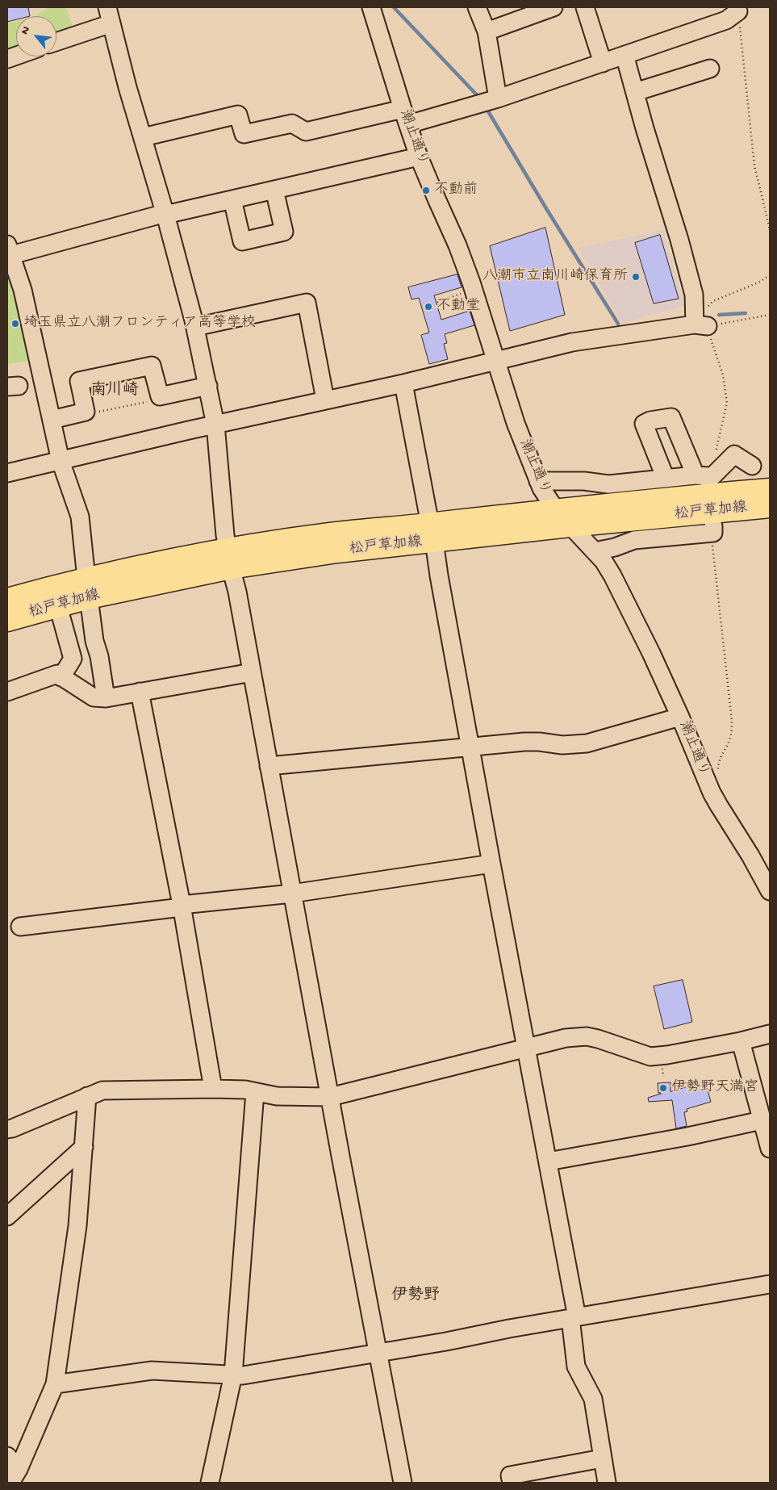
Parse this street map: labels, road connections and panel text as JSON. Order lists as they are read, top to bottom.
{
  "streets": {
    "main road": ["松戸草加線"],
    "street": ["潮止通り"]
  },
  "crossings": [
    ["潮止通り", "松戸草加線"]
  ],
  "districts": ["南川崎", "伊勢野"],
  "places": [
    "不動前",
    "八潮市立南川崎保育所",
    "不動堂",
    "埼玉県立八潮フロンティア高等学校",
    "伊勢野天満宮"
  ],
  "north": "top left"
}
